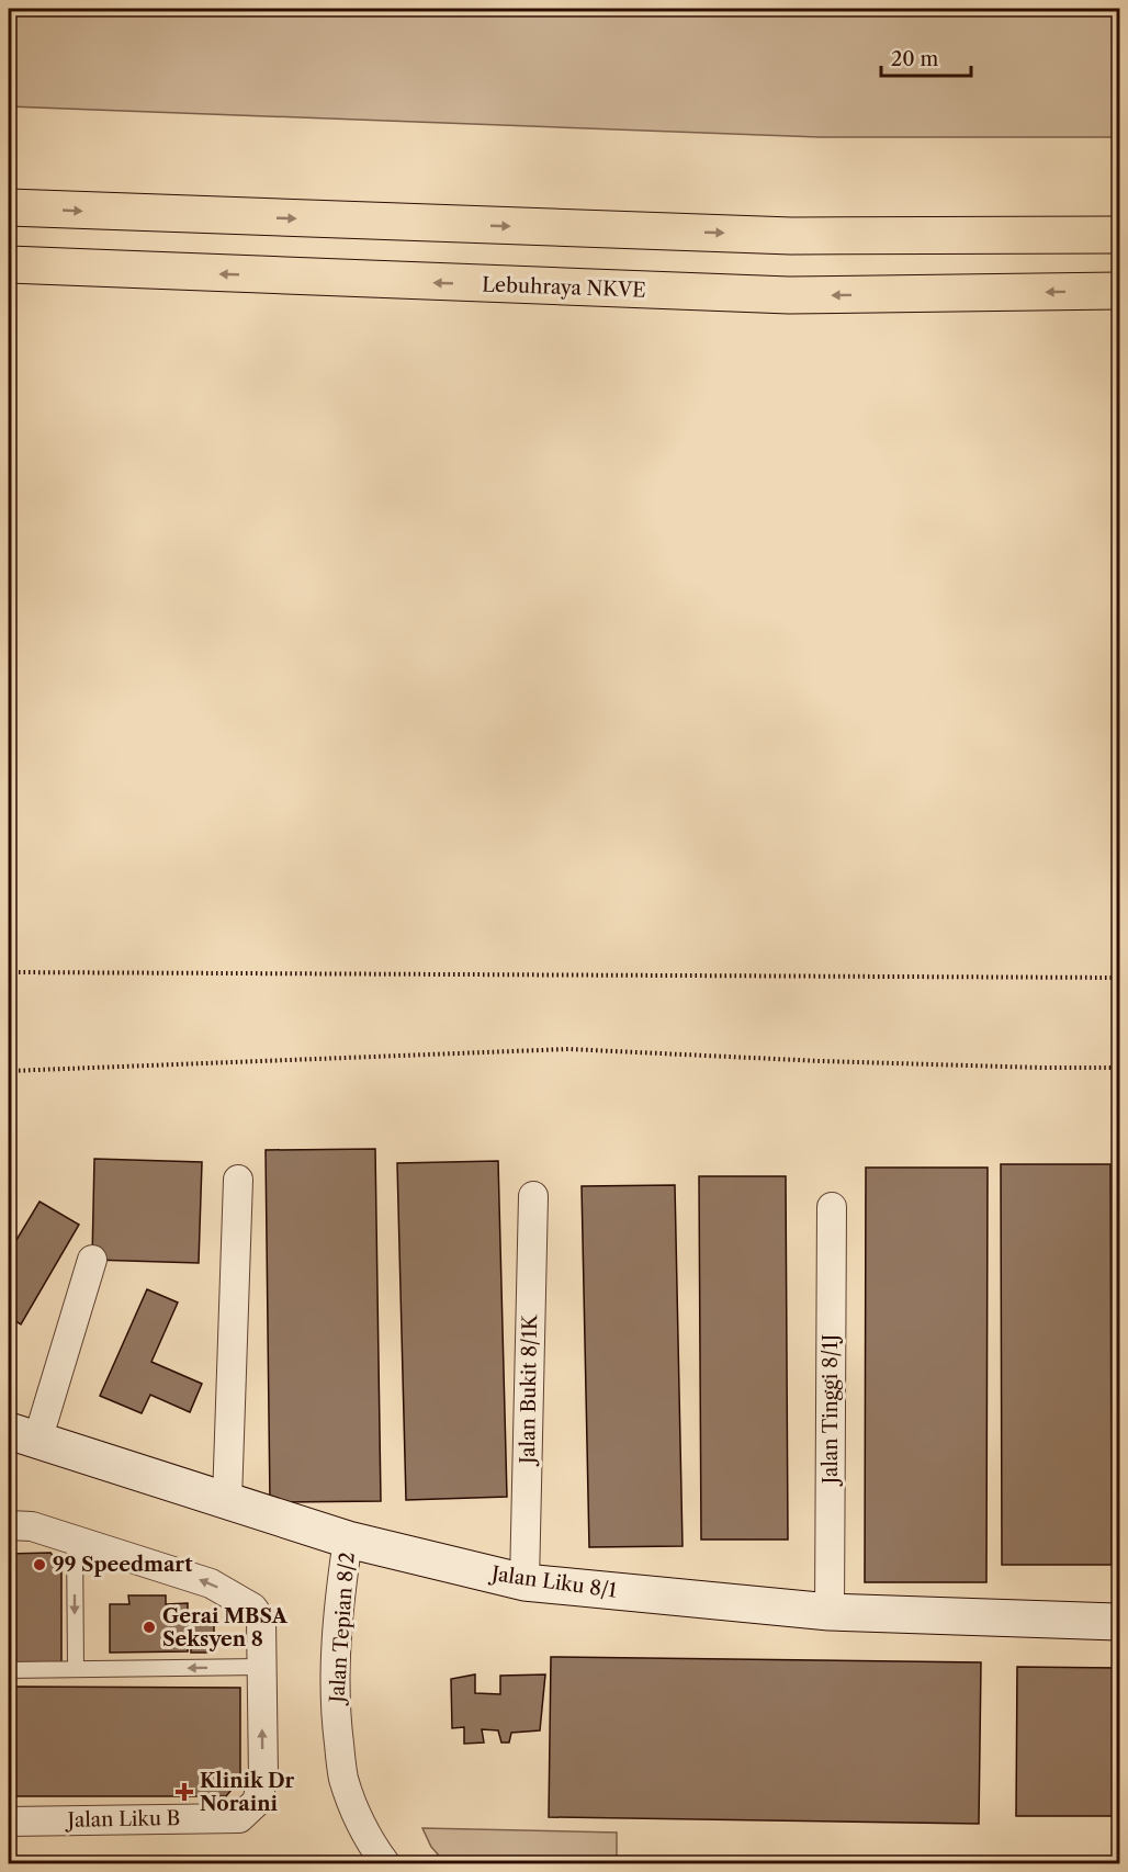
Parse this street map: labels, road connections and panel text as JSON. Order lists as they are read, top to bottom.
{
  "streets": {
    "highway": ["Lebuhraya NKVE"],
    "street": [
      "Jalan Bukit 8/1K",
      "Jalan Tinggi 8/1J",
      "Jalan Liku 8/1",
      "Jalan Tepian 8/2",
      "Jalan Liku B"
    ]
  },
  "crossings": [
    ["Jalan Bukit 8/1K", "Jalan Liku 8/1"],
    ["Jalan Tinggi 8/1J", "Jalan Liku 8/1"],
    ["Jalan Liku 8/1", "Jalan Tepian 8/2"]
  ],
  "places": {
    "other": ["99 Speedmart", "Gerai MBSA Seksyen 8"],
    "health": ["Klinik Dr Noraini"]
  },
  "scale_bar": "20 m"
}
